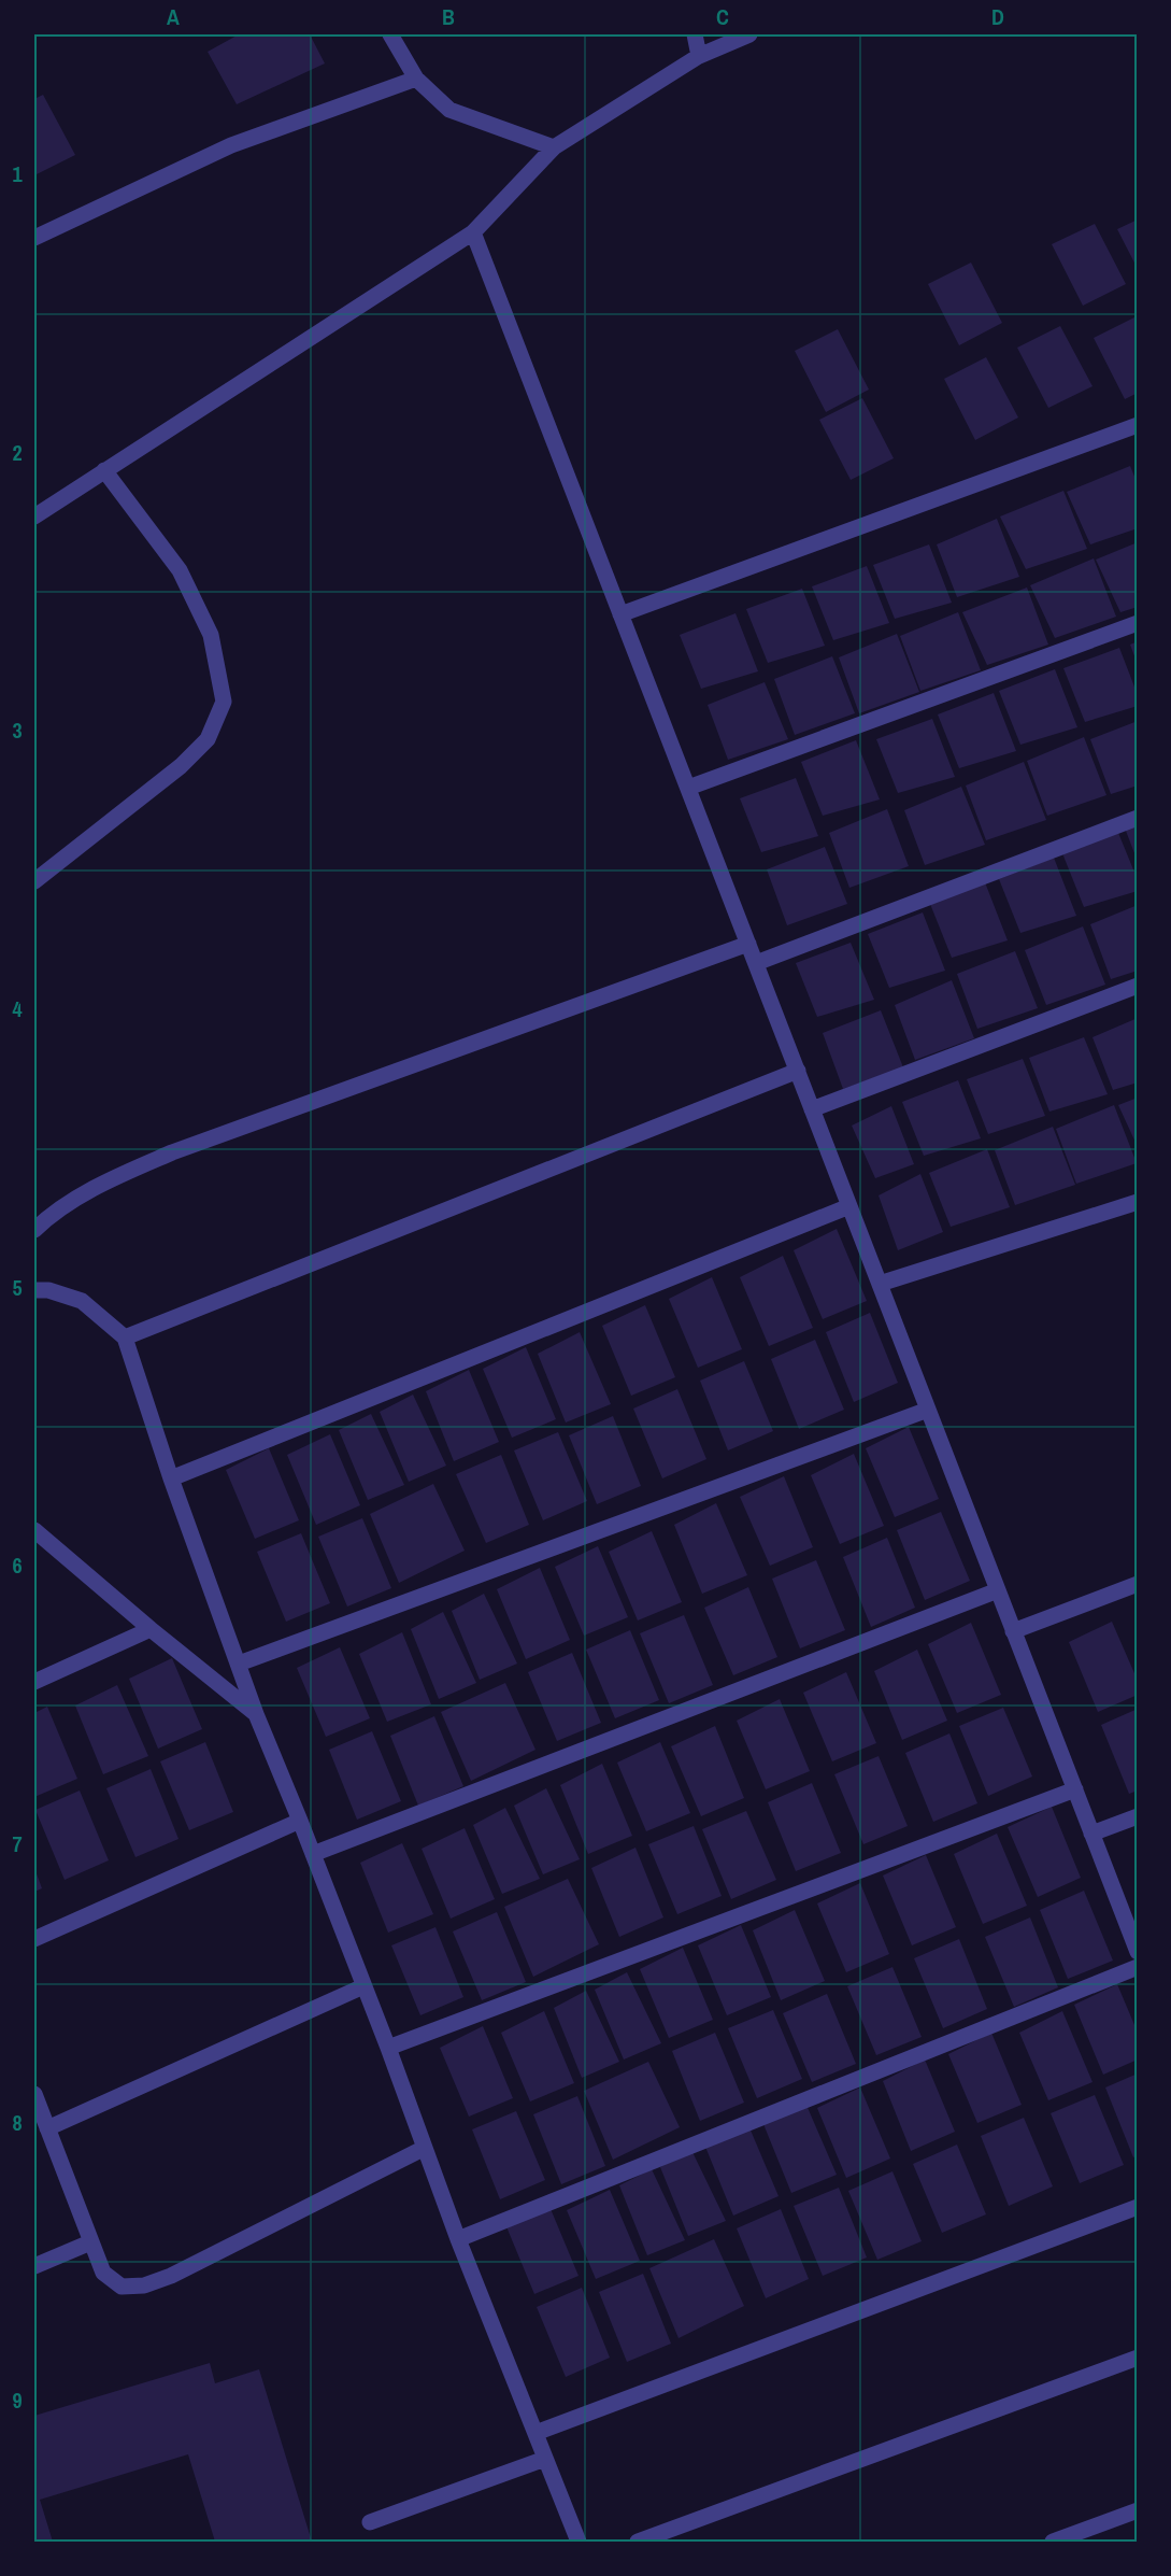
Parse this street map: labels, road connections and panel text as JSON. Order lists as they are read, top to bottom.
{
  "grid": {
    "columns": [
      "A",
      "B",
      "C",
      "D"
    ],
    "rows": [
      "1",
      "2",
      "3",
      "4",
      "5",
      "6",
      "7",
      "8",
      "9"
    ]
  }
}
